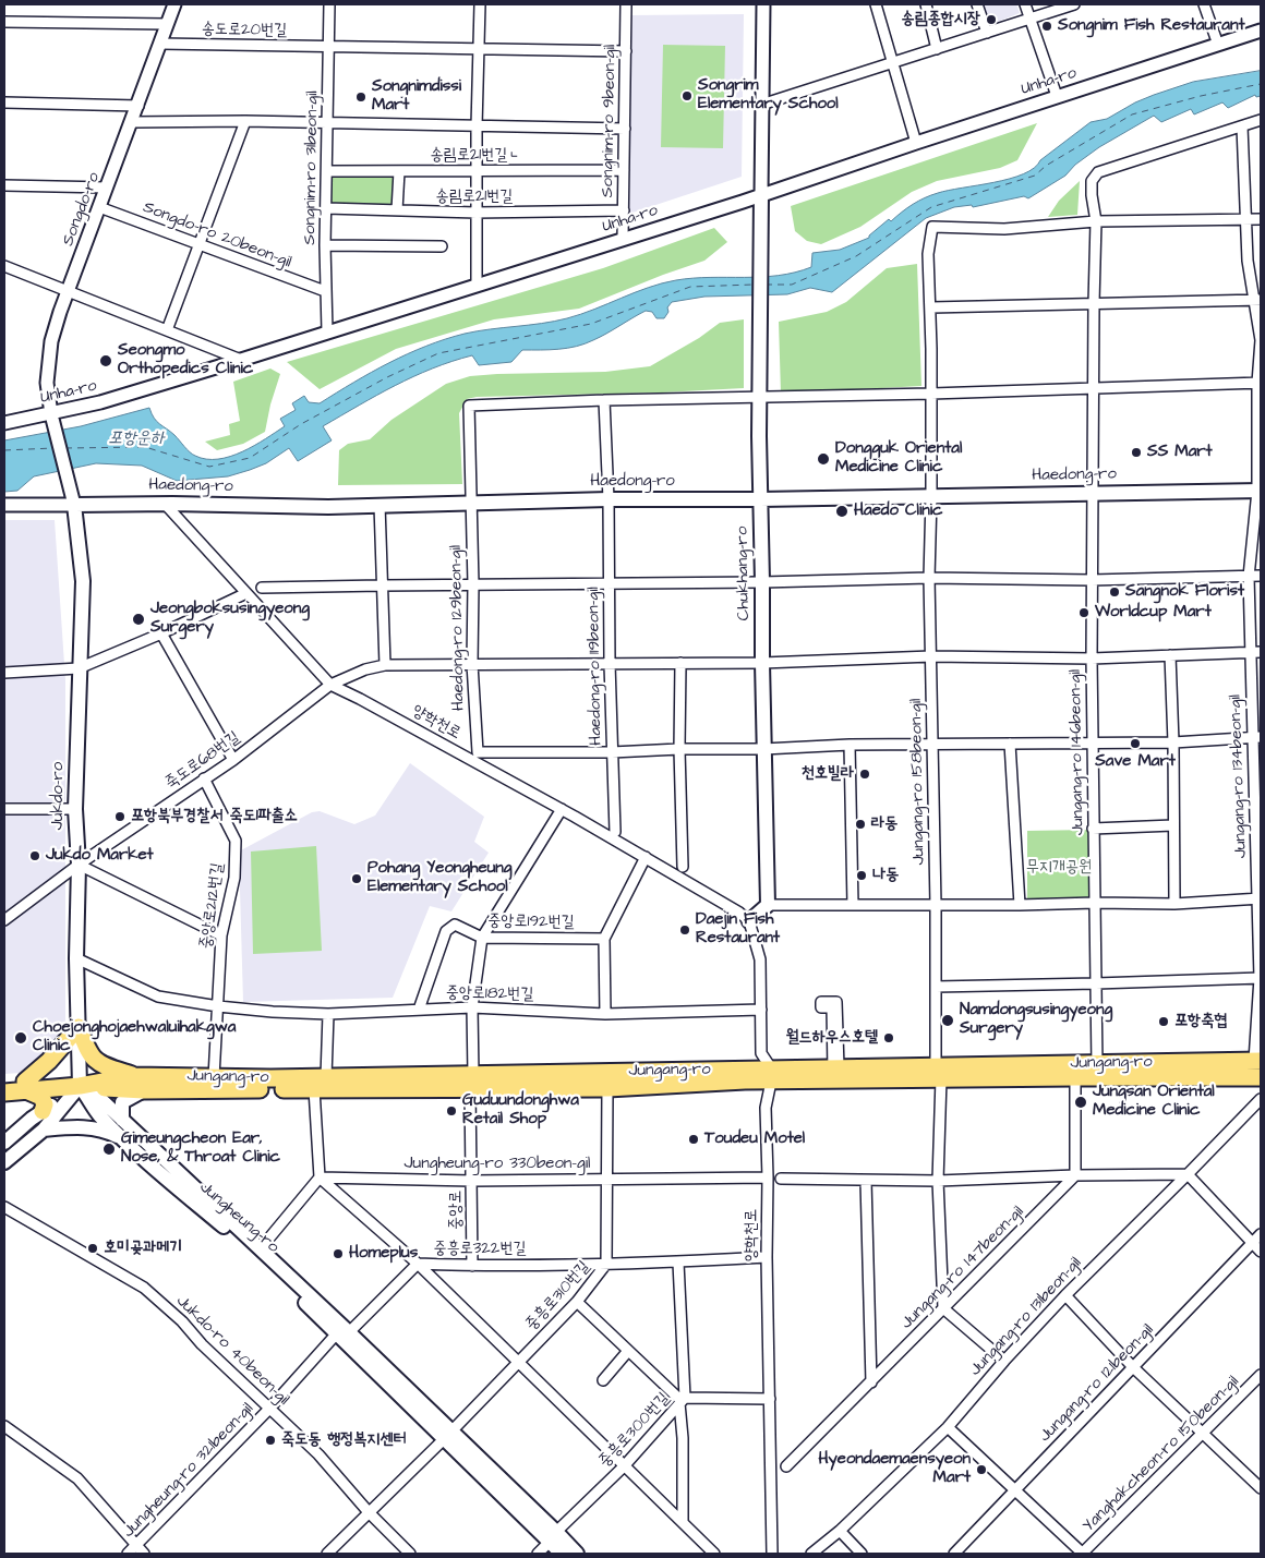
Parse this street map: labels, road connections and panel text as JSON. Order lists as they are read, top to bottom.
{
  "streets": {
    "main road": [
      "Haedong-ro",
      "Chukhang-ro",
      "Jukdo-ro",
      "Jungang-ro",
      "Jungheung-ro"
    ],
    "street": [
      "송도로20번길",
      "Unha-ro",
      "Songnim-ro 9beon-gil",
      "송림로21번길ㄴ",
      "Songnim-ro 31beon-gil",
      "송림로21번길",
      "Songdo-ro",
      "Songdo-ro 20beon-gil",
      "Haedong-ro 129beon-gil",
      "Haedong-ro 119beon-gil",
      "양학천로",
      "Jungang-ro 146beon-gil",
      "죽도로68번길",
      "Jungang-ro 134beon-gil",
      "Jungang-ro 158beon-gil",
      "중앙로212번길",
      "중앙로192번길",
      "중앙로182번길",
      "Jungheung-ro 330beon-gil",
      "중앙로",
      "중흥로322번길",
      "Jungang-ro 147beon-gil",
      "중흥로310번길",
      "Jungang-ro 131beon-gil",
      "Jukdo-ro 40beon-gil",
      "Jungang-ro 121beon-gil",
      "중흥로300번길",
      "Yanghakcheon-ro 150beon-gil",
      "Jungheung-ro 321beon-gil"
    ]
  },
  "crossings": [
    ["송도로20번길", "Songnim-ro 31beon-gil"],
    ["송도로20번길", "Songdo-ro"],
    ["Unha-ro", "Songnim-ro 9beon-gil"],
    ["Unha-ro", "Songnim-ro 31beon-gil"],
    ["Unha-ro", "Songdo-ro"],
    ["Unha-ro", "Chukhang-ro"],
    ["Songnim-ro 9beon-gil", "송림로21번길ㄴ"],
    ["Songnim-ro 9beon-gil", "송림로21번길"],
    ["송림로21번길ㄴ", "Songnim-ro 31beon-gil"],
    ["Songnim-ro 31beon-gil", "송림로21번길"],
    ["Songnim-ro 31beon-gil", "Songdo-ro 20beon-gil"],
    ["Songdo-ro", "Songdo-ro 20beon-gil"],
    ["Songdo-ro", "Haedong-ro"],
    ["Songdo-ro", "Jukdo-ro"],
    ["Haedong-ro", "Chukhang-ro"],
    ["Haedong-ro", "Haedong-ro 129beon-gil"],
    ["Haedong-ro", "Haedong-ro 119beon-gil"],
    ["Haedong-ro", "양학천로"],
    ["Haedong-ro", "Jungang-ro 146beon-gil"],
    ["Haedong-ro", "Jungang-ro 134beon-gil"],
    ["Haedong-ro", "Jungang-ro 158beon-gil"],
    ["Haedong-ro", "Jukdo-ro"],
    ["Chukhang-ro", "죽도로68번길"],
    ["Haedong-ro 129beon-gil", "Haedong-ro 119beon-gil"],
    ["Haedong-ro 129beon-gil", "죽도로68번길"],
    ["Haedong-ro 119beon-gil", "죽도로68번길"],
    ["양학천로", "죽도로68번길"],
    ["양학천로", "Jungang-ro"],
    ["양학천로", "Jungheung-ro 330beon-gil"],
    ["양학천로", "중흥로310번길"],
    ["Jungang-ro 146beon-gil", "죽도로68번길"],
    ["Jungang-ro 146beon-gil", "Jungang-ro 134beon-gil"],
    ["Jungang-ro 146beon-gil", "Jungang-ro 158beon-gil"],
    ["Jungang-ro 146beon-gil", "Jungang-ro"],
    ["죽도로68번길", "Jungang-ro 134beon-gil"],
    ["죽도로68번길", "Jungang-ro 158beon-gil"],
    ["죽도로68번길", "Jukdo-ro"],
    ["죽도로68번길", "중앙로212번길"],
    ["Jungang-ro 134beon-gil", "Jungang-ro"],
    ["Jungang-ro 158beon-gil", "Jungang-ro"],
    ["Jungang-ro 158beon-gil", "Jungang-ro 147beon-gil"],
    ["Jukdo-ro", "중앙로182번길"],
    ["Jukdo-ro", "Jungang-ro"],
    ["Jukdo-ro", "Jungheung-ro"],
    ["중앙로212번길", "중앙로182번길"],
    ["중앙로212번길", "Jungang-ro"],
    ["중앙로192번길", "중앙로182번길"],
    ["중앙로192번길", "중앙로"],
    ["중앙로182번길", "중앙로"],
    ["Jungang-ro", "중앙로"],
    ["Jungang-ro", "Jungheung-ro"],
    ["Jungheung-ro 330beon-gil", "중앙로"],
    ["중앙로", "중흥로322번길"],
    ["Jungheung-ro", "중흥로322번길"],
    ["Jungheung-ro", "중흥로310번길"],
    ["Jungheung-ro", "중흥로300번길"],
    ["Jungheung-ro", "Jungheung-ro 321beon-gil"],
    ["중흥로322번길", "중흥로310번길"],
    ["중흥로322번길", "Jungheung-ro 321beon-gil"],
    ["Jungang-ro 147beon-gil", "Jungang-ro 131beon-gil"],
    ["중흥로310번길", "Jukdo-ro 40beon-gil"],
    ["중흥로310번길", "중흥로300번길"],
    ["Jukdo-ro 40beon-gil", "Jungheung-ro 321beon-gil"]
  ],
  "water": ["포항운하"],
  "parks": ["무지개공원"],
  "places": [
    "송림종합시장",
    "Songnim Fish Restaurant",
    "Songrim Elementary School",
    "Songnimdissi Mart",
    "Seongmo Orthopedics Clinic",
    "SS Mart",
    "Dongguk Oriental Medicine Clinic",
    "Haedo Clinic",
    "Sangnok Florist",
    "Worldcup Mart",
    "Jeongboksusingyeong Surgery",
    "Save Mart",
    "천호빌라",
    "포항북부경찰서 죽도1파출소",
    "라동",
    "Jukdo Market",
    "나동",
    "Pohang Yeongheung Elementary School",
    "Daejin Fish Restaurant",
    "Namdongsusingyeong Surgery",
    "포항축협",
    "Choejonghojaehwaluihakgwa Clinic",
    "월드하우스호텔",
    "Jungsan Oriental Medicine Clinic",
    "Guduundonghwa Retail Shop",
    "Toudeu Motel",
    "Gimeungcheon Ear, Nose, & Throat Clinic",
    "호미곶과메기",
    "Homeplus",
    "죽도동 행정복지센터",
    "Hyeondaemaensyeon Mart"
  ]
}
